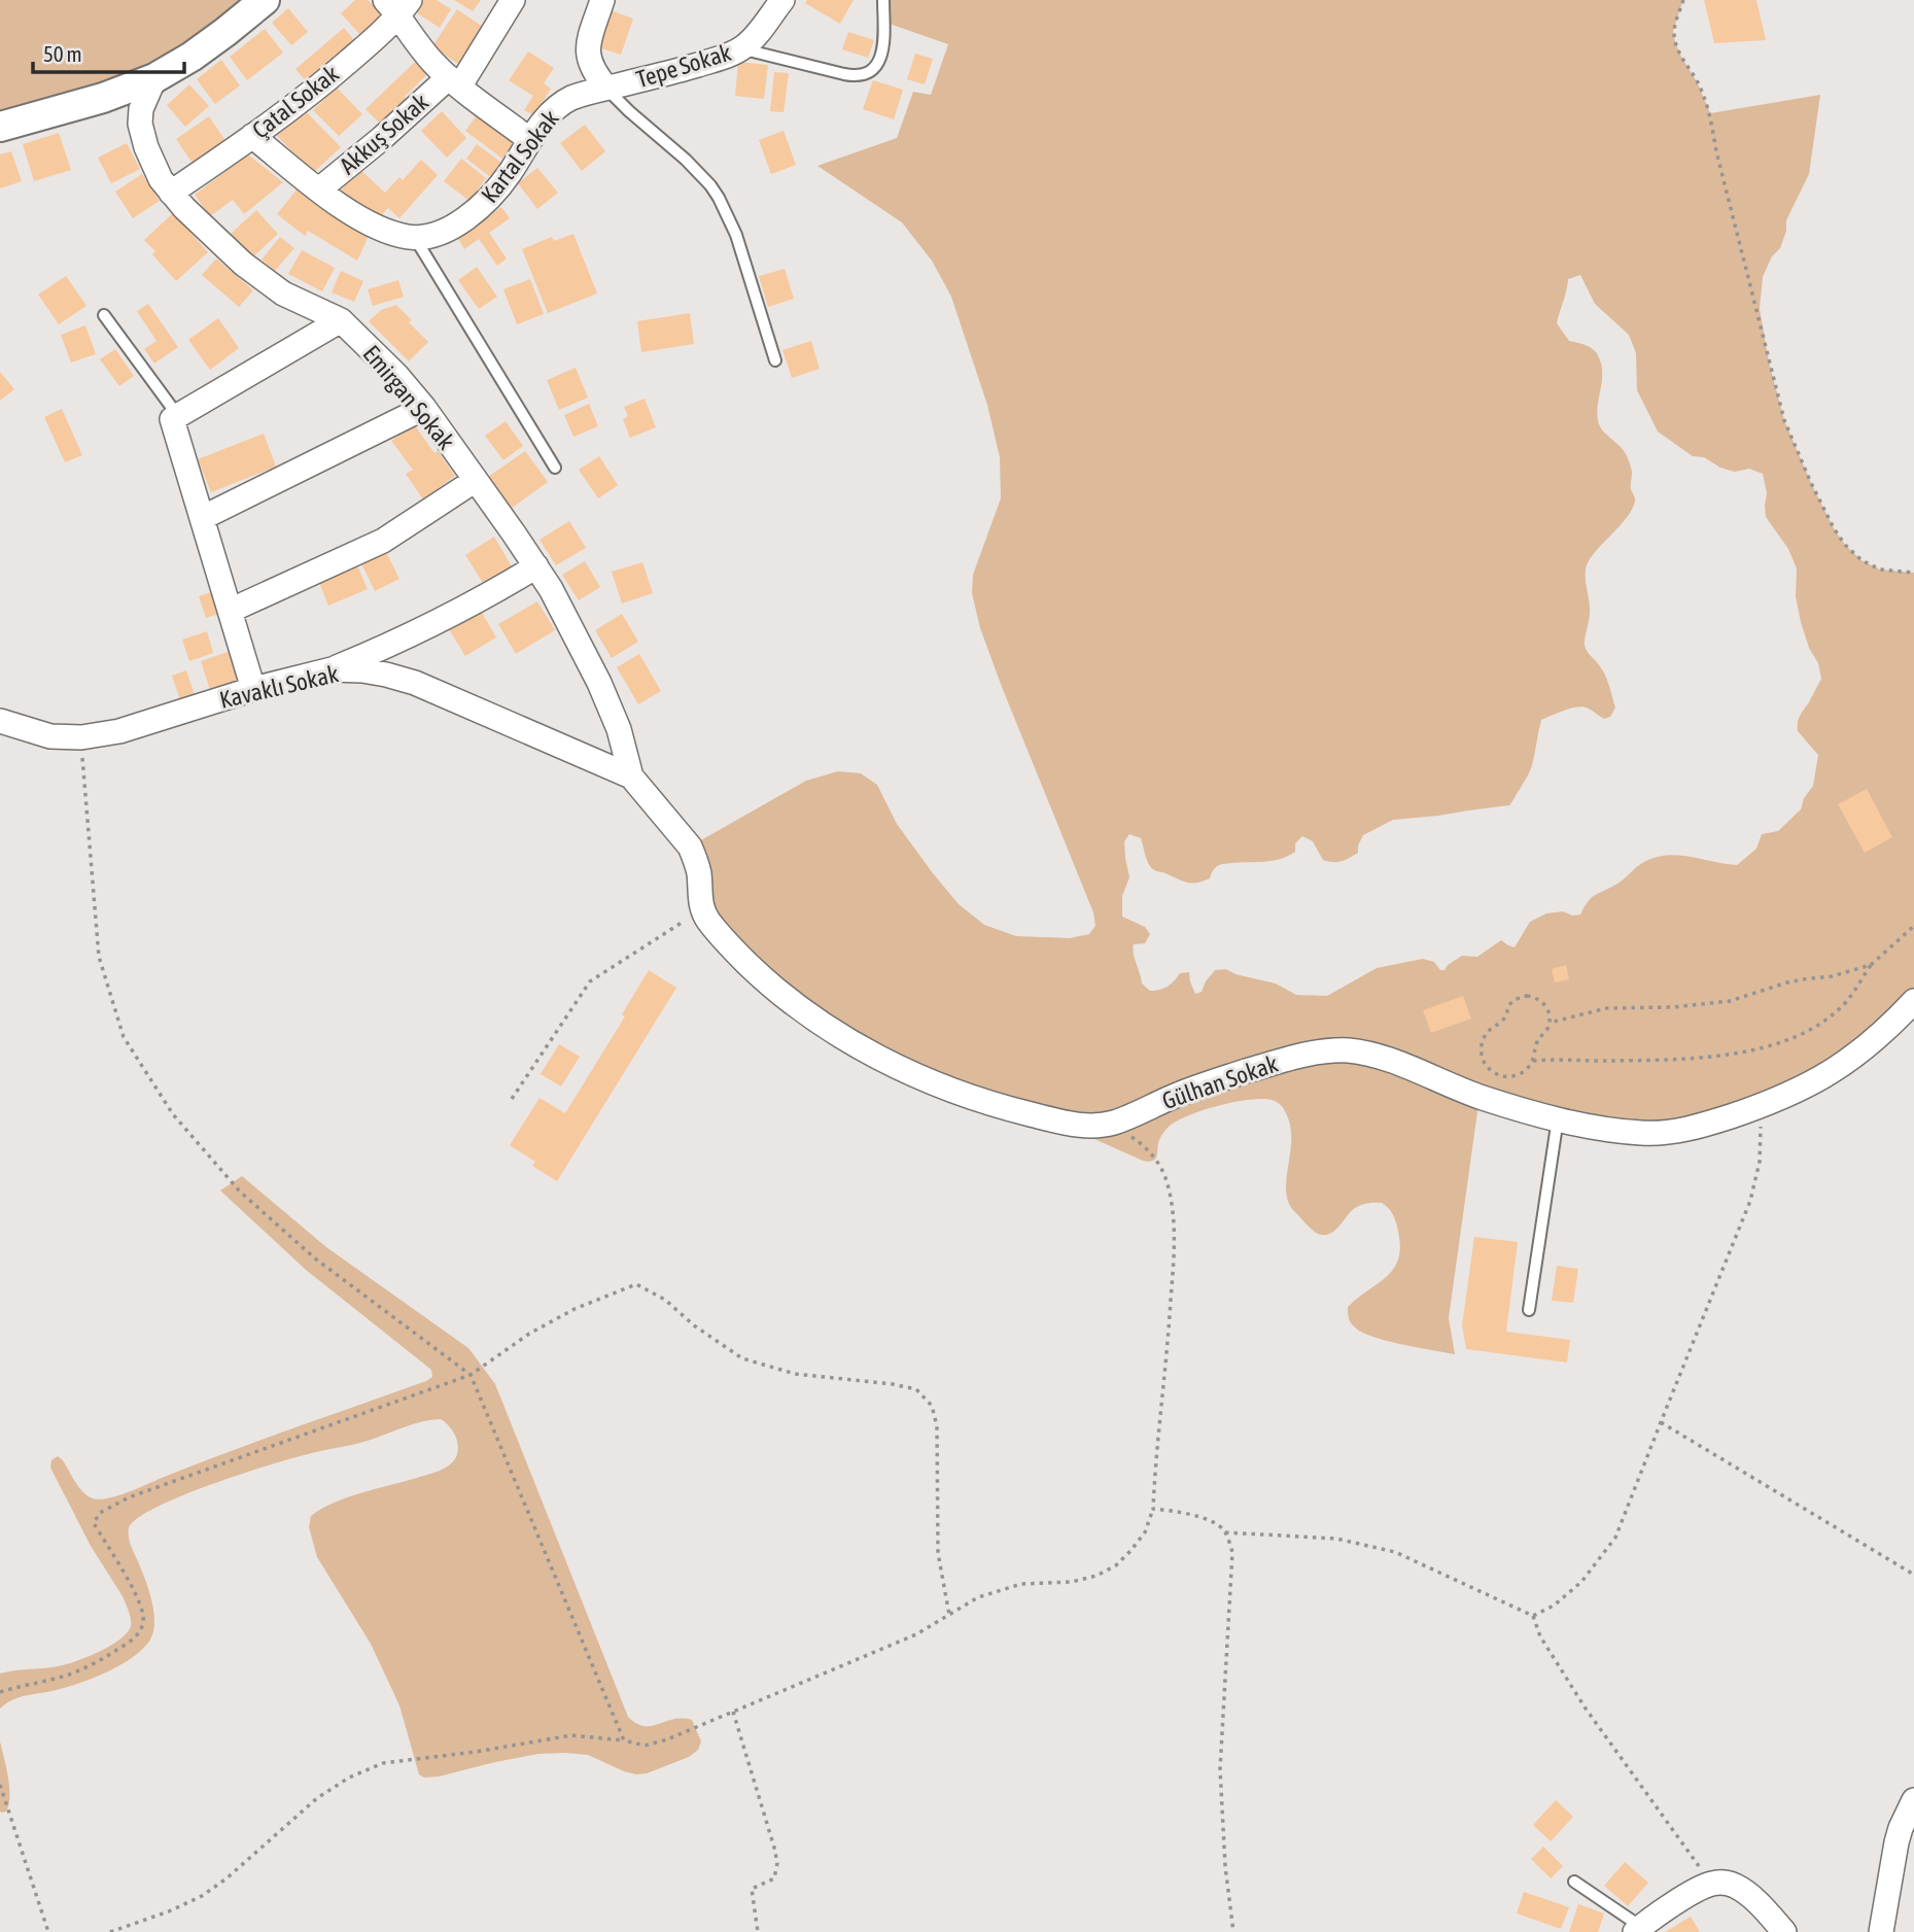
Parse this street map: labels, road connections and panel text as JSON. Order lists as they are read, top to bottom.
{
  "streets": {
    "street": [
      "Tepe Sokak",
      "Çatal Sokak",
      "Akkuş Sokak",
      "Kartal Sokak",
      "Emirgan Sokak",
      "Kavaklı Sokak",
      "Gülhan Sokak"
    ]
  },
  "crossings": [
    ["Tepe Sokak", "Kartal Sokak"],
    ["Çatal Sokak", "Kartal Sokak"],
    ["Çatal Sokak", "Emirgan Sokak"],
    ["Akkuş Sokak", "Kartal Sokak"],
    ["Emirgan Sokak", "Kavaklı Sokak"],
    ["Emirgan Sokak", "Gülhan Sokak"],
    ["Kavaklı Sokak", "Gülhan Sokak"]
  ],
  "scale_bar": "50 m"
}
